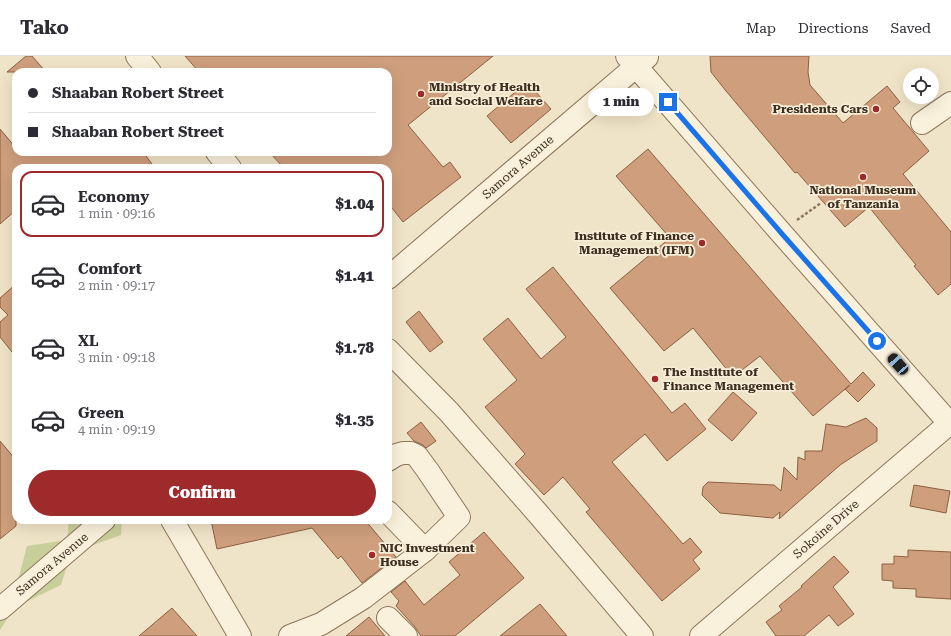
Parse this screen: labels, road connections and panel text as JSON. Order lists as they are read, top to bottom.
{
  "streets": {
    "street": ["Samora Avenue", "Sokoine Drive"]
  },
  "places": [
    "Ministry of Health and Social Welfare",
    "Presidents Cars",
    "National Museum of Tanzania",
    "Institute of Finance Management (IFM)",
    "The Institute of Finance Management",
    "NIC Investment House"
  ],
  "page": {
    "header": "Tako",
    "nav": ["Map", "Directions", "Saved"],
    "banner": ["Shaaban Robert Street", "Shaaban Robert Street"],
    "bubble": "1 min",
    "list": [
      {
        "name": "Economy",
        "note": "1 min · 09:16",
        "value": "$1.04"
      },
      {
        "name": "Comfort",
        "note": "2 min · 09:17",
        "value": "$1.41"
      },
      {
        "name": "XL",
        "note": "3 min · 09:18",
        "value": "$1.78"
      },
      {
        "name": "Green",
        "note": "4 min · 09:19",
        "value": "$1.35"
      }
    ],
    "buttons": "Confirm"
  }
}
